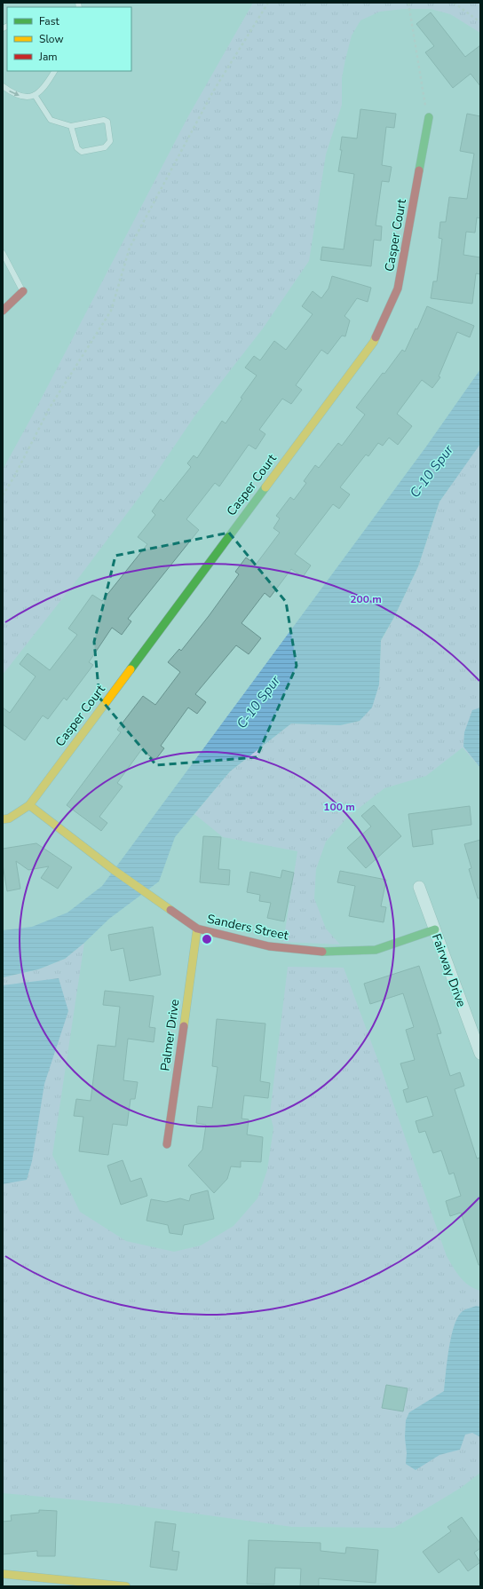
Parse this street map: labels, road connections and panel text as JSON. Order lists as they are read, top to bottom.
{
  "streets": {
    "street": [
      "Casper Court",
      "Sanders Street",
      "Fairway Drive",
      "Palmer Drive"
    ]
  },
  "crossings": [
    ["Casper Court", "Sanders Street"],
    ["Sanders Street", "Fairway Drive"],
    ["Sanders Street", "Palmer Drive"]
  ],
  "water": ["C-10 Spur"],
  "legend": ["Fast", "Slow", "Jam"],
  "rings": ["200 m", "100 m"]
}
